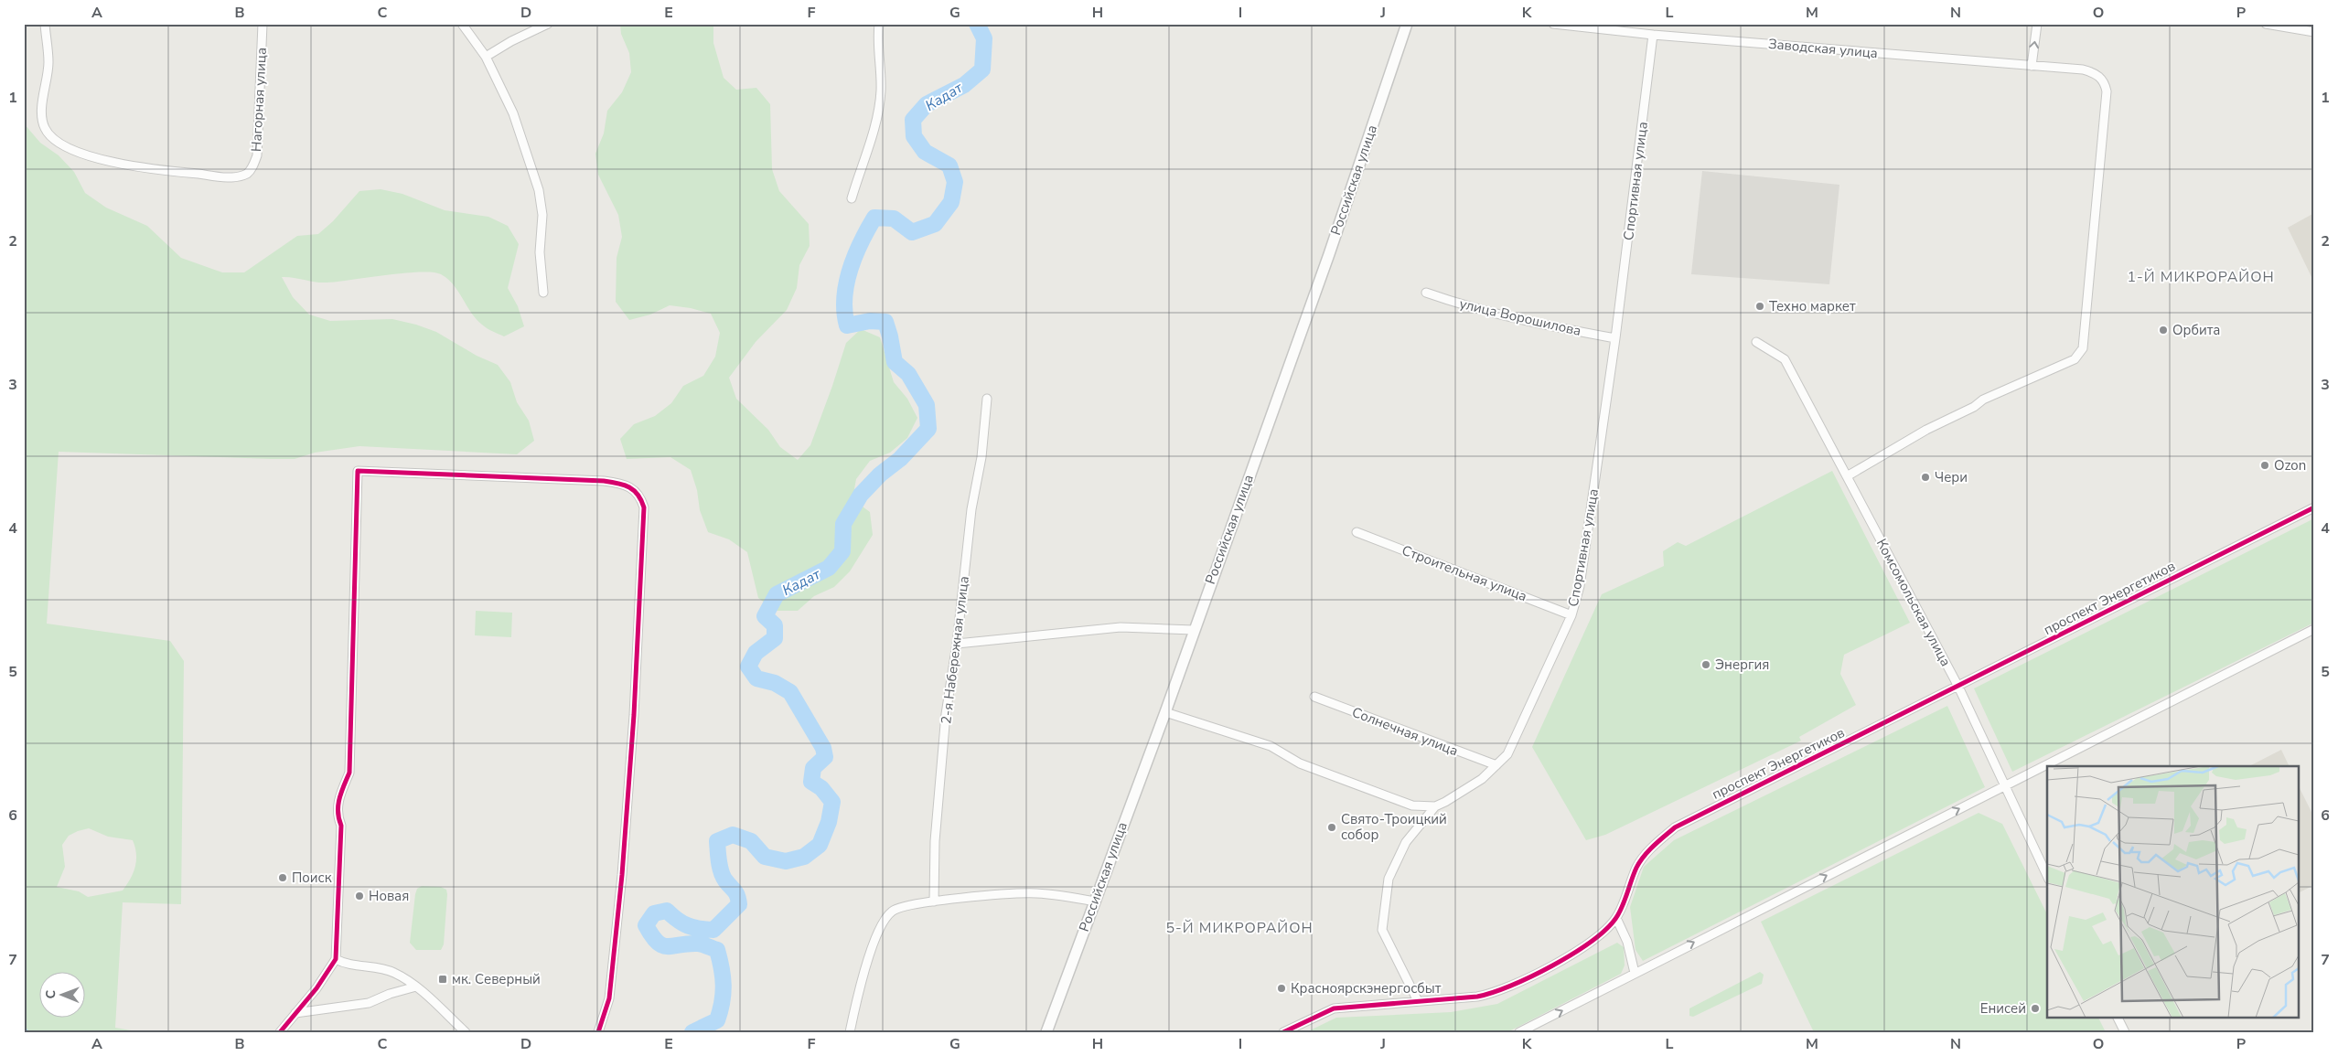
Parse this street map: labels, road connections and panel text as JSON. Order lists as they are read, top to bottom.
{
  "streets": {
    "street": [
      "Заводская улица",
      "Нагорная улица",
      "Российская улица",
      "Спортивная улица",
      "улица Ворошилова",
      "Строительная улица",
      "проспект Энергетиков",
      "Комсомольская улица",
      "2-я Набережная улица",
      "Солнечная улица"
    ]
  },
  "crossings": [
    ["Заводская улица", "Спортивная улица"],
    ["Заводская улица", "Комсомольская улица"],
    ["Спортивная улица", "улица Ворошилова"],
    ["Спортивная улица", "Строительная улица"],
    ["Спортивная улица", "Солнечная улица"],
    ["проспект Энергетиков", "Комсомольская улица"]
  ],
  "districts": ["1-Й МИКРОРАЙОН", "5-Й МИКРОРАЙОН"],
  "water": ["Кадат"],
  "places": {
    "other": [
      "Техно маркет",
      "Орбита",
      "Ozon",
      "Чери",
      "Энергия",
      "Свято-Троицкий собор",
      "Поиск",
      "Новая",
      "Красноярскэнергосбыт",
      "Енисей"
    ],
    "transit": ["мк. Северный"]
  },
  "north": "left",
  "grid": {
    "columns": [
      "A",
      "B",
      "C",
      "D",
      "E",
      "F",
      "G",
      "H",
      "I",
      "J",
      "K",
      "L",
      "M",
      "N",
      "O",
      "P"
    ],
    "rows": [
      "1",
      "2",
      "3",
      "4",
      "5",
      "6",
      "7"
    ]
  }
}
